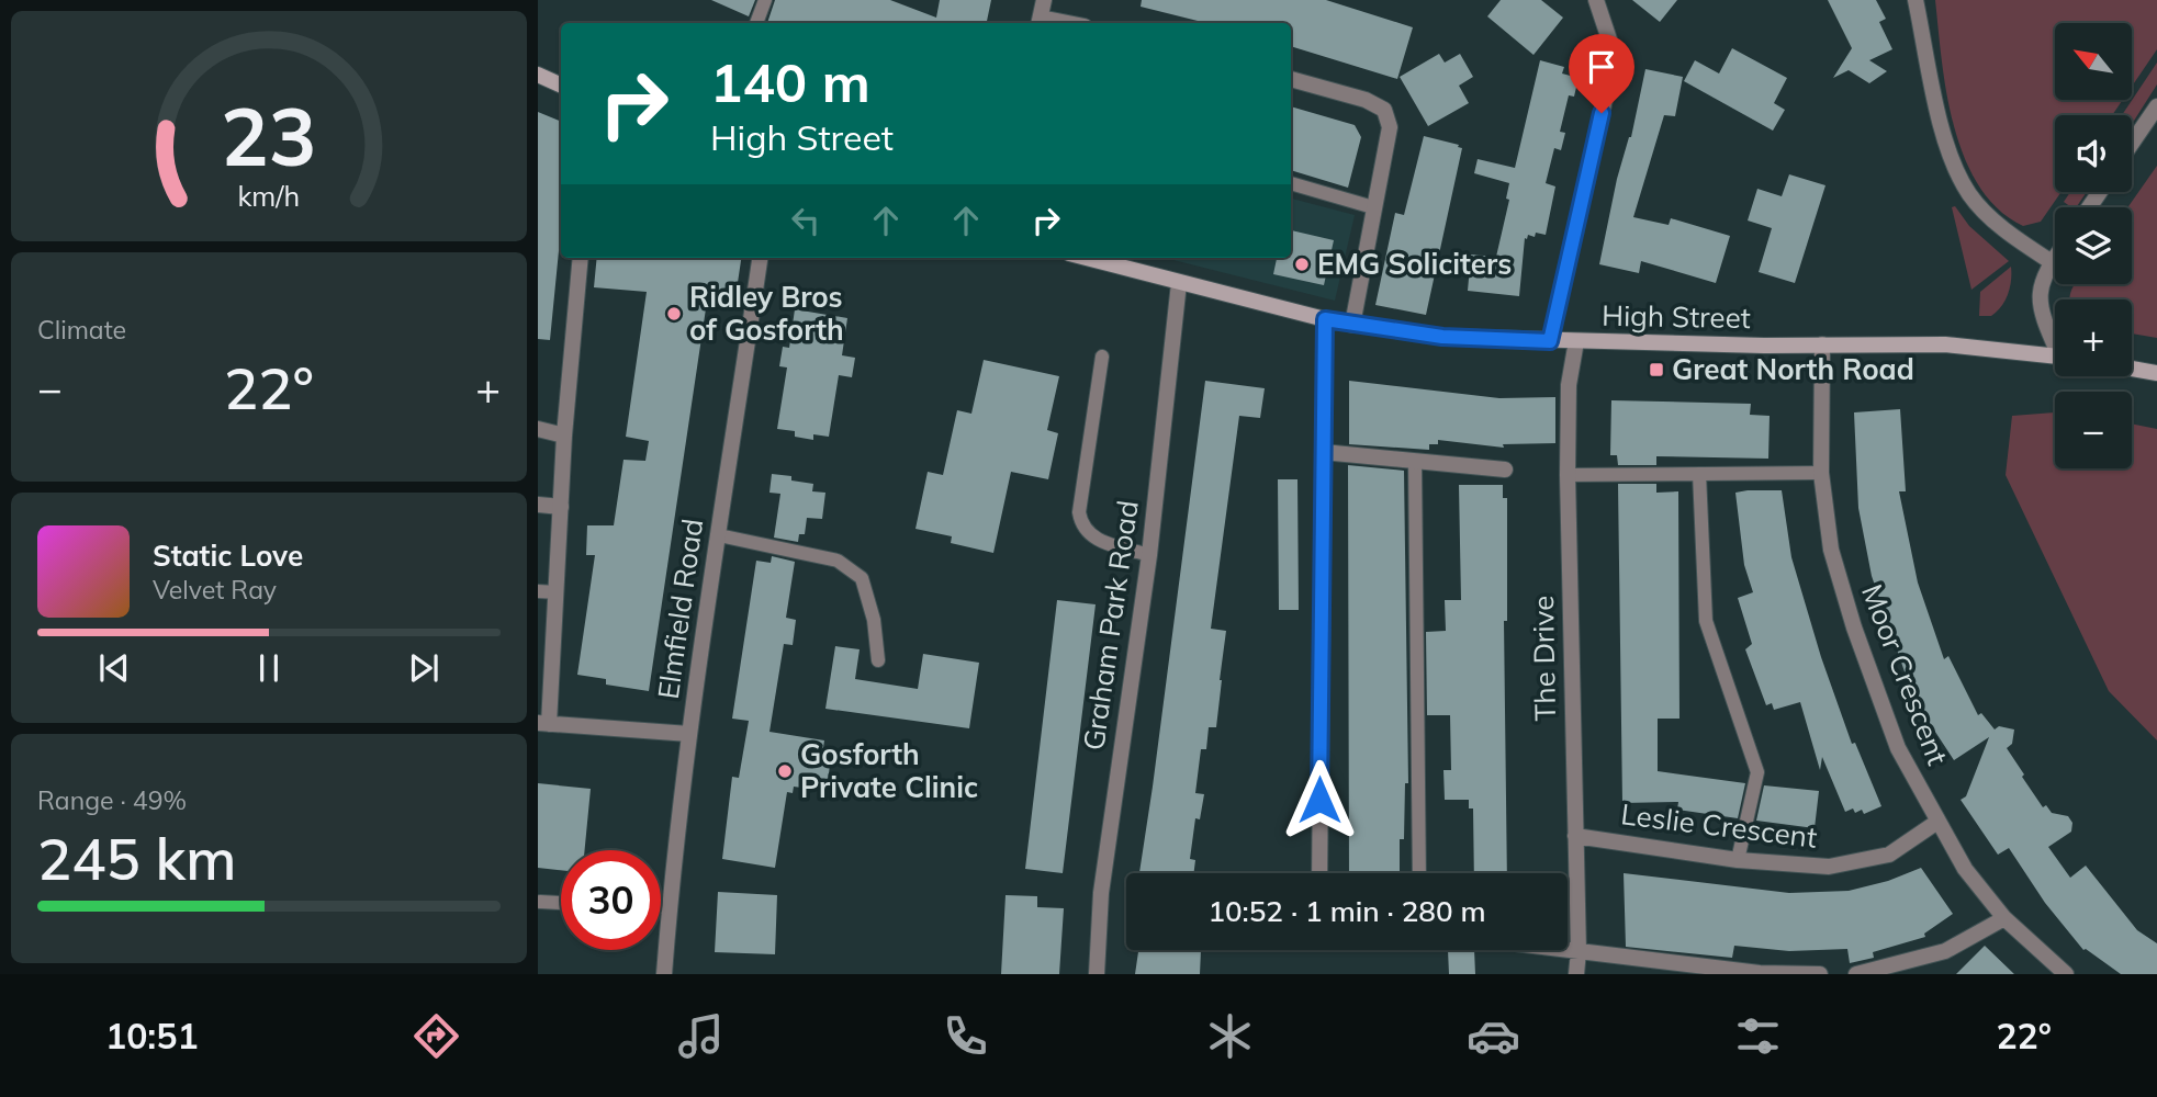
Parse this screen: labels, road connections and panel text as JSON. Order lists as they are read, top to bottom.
{
  "streets": {
    "main road": ["High Street"],
    "street": [
      "Elmfield Road",
      "Graham Park Road",
      "The Drive",
      "Moor Crescent",
      "Leslie Crescent"
    ]
  },
  "crossings": [
    ["High Street", "Graham Park Road"],
    ["High Street", "The Drive"],
    ["High Street", "Moor Crescent"],
    ["The Drive", "Leslie Crescent"],
    ["Moor Crescent", "Leslie Crescent"]
  ],
  "places": {
    "other": ["EMG Soliciters", "Ridley Bros of Gosforth", "Gosforth Private Clinic"],
    "transit": ["Great North Road"]
  },
  "north": "top left",
  "page": {
    "map_buttons": ["+", "−"],
    "turn": ["140 m", "High Street"],
    "tile": [
      "Climate",
      ["Range · 49%", "245 km"]
    ],
    "heat": ["−", "22°", "+"],
    "song": ["Static Love", "Velvet Ray"],
    "limit": "30",
    "trip": "10:52 · 1 min · 280 m",
    "tabs": ["10:51", "22°"],
    "gauge": ["23", "km/h"]
  }
}
